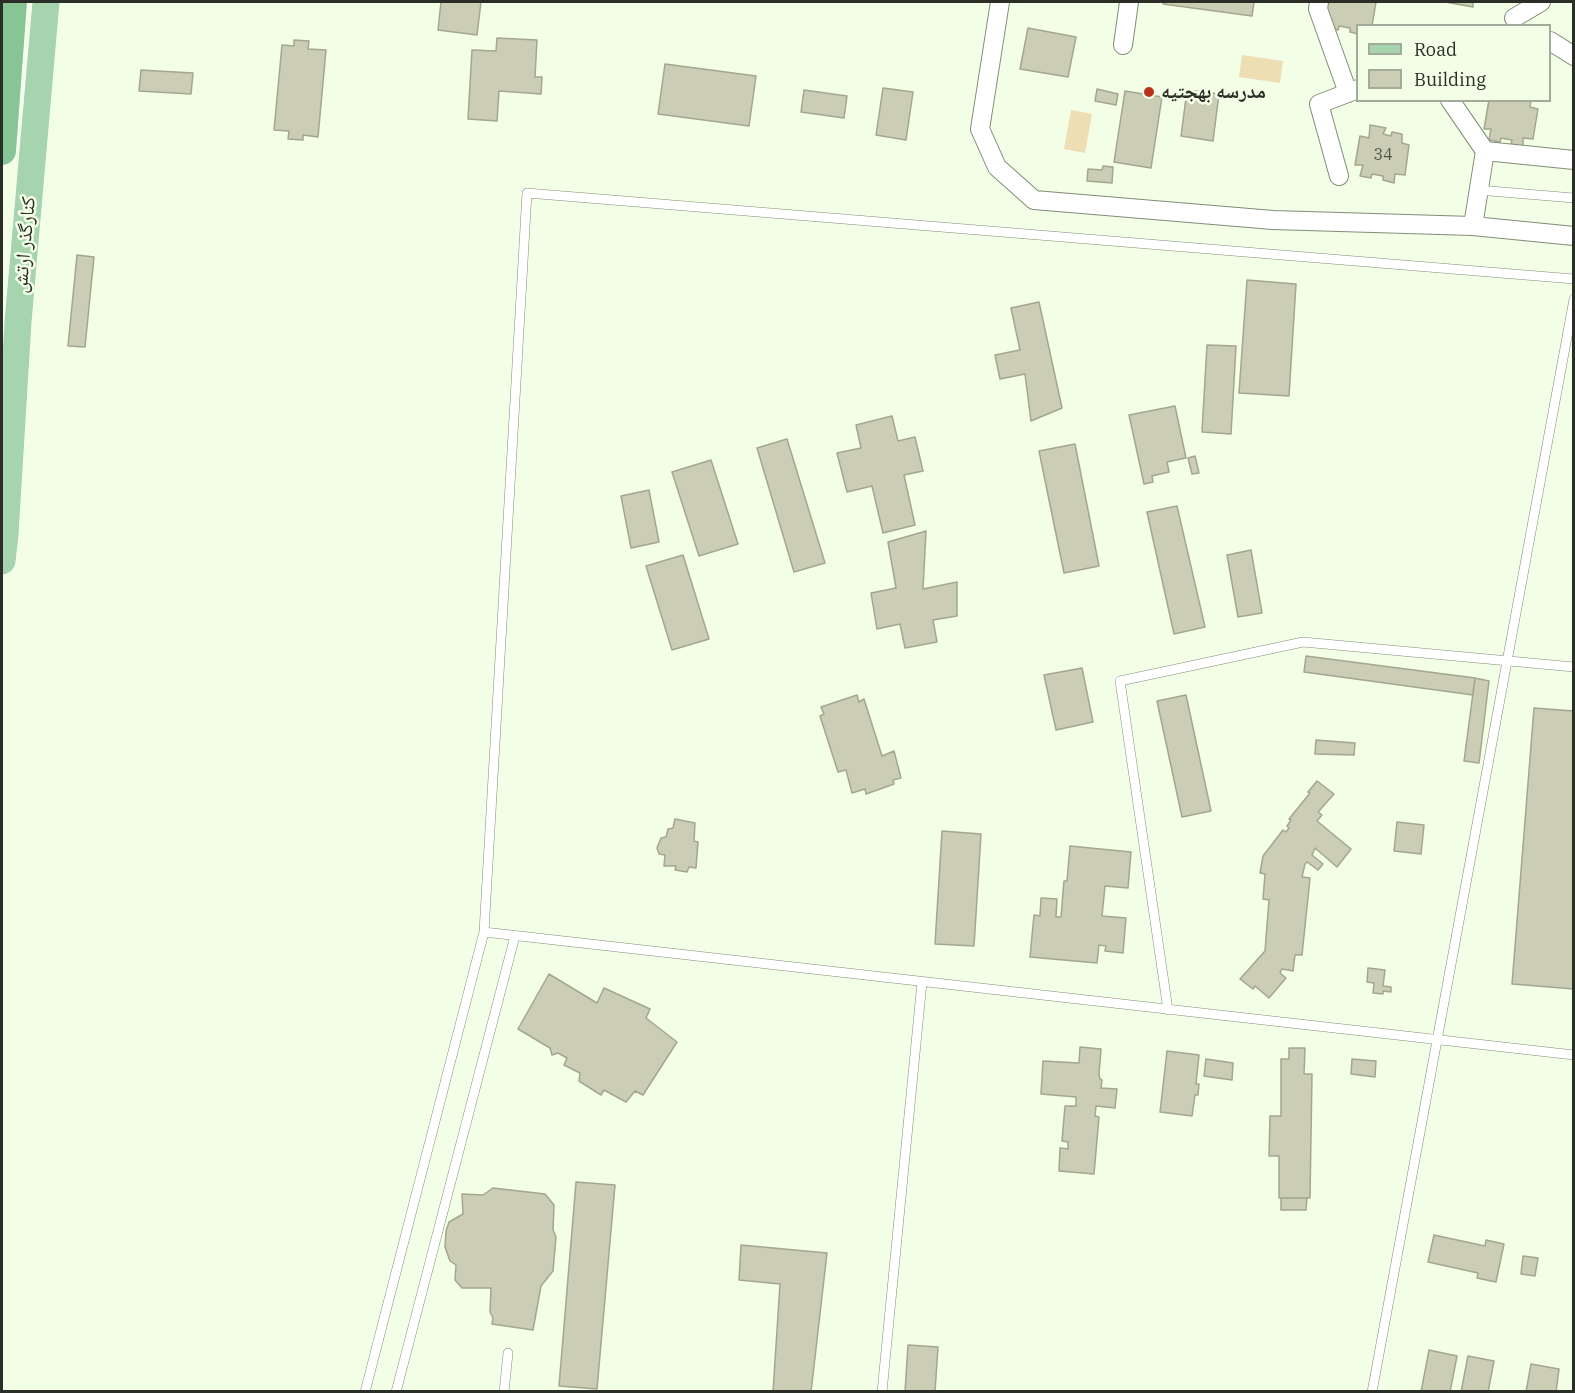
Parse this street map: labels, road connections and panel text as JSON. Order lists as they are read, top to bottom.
{
  "streets": {
    "main road": ["کنارگذر ارتش"]
  },
  "places": ["مدرسه بهجتیه"],
  "house_numbers": ["34"],
  "legend": ["Road", "Building"]
}
